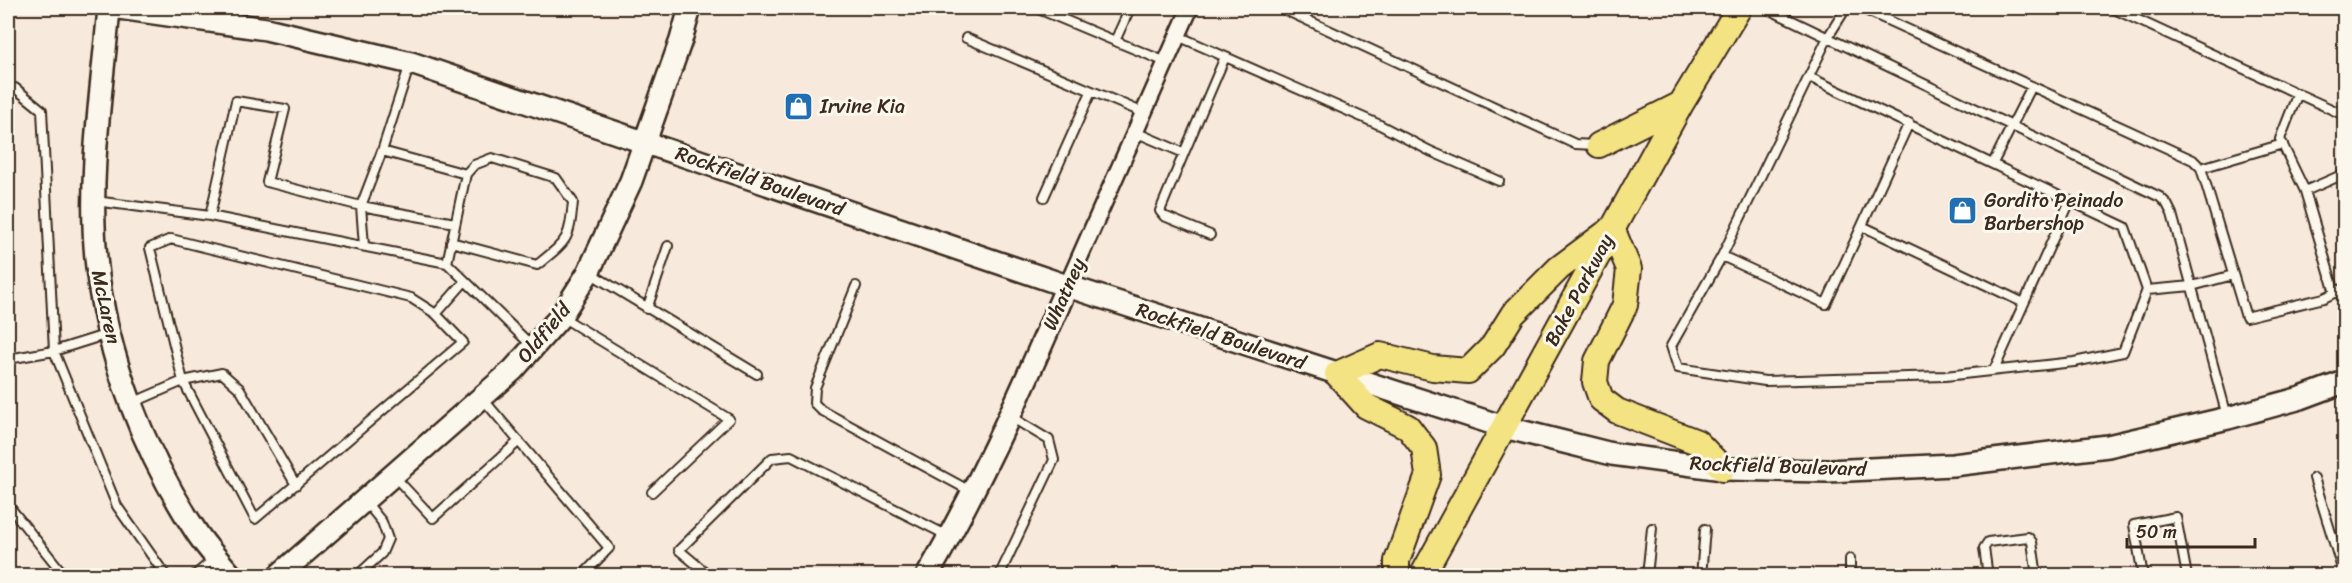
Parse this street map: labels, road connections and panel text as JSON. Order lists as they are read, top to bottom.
{
  "streets": {
    "main road": ["Bake Parkway"],
    "street": [
      "Rockfield Boulevard",
      "Whatney",
      "McLaren",
      "Oldfield"
    ]
  },
  "crossings": [
    ["Rockfield Boulevard", "Bake Parkway"],
    ["Rockfield Boulevard", "Whatney"],
    ["Rockfield Boulevard", "Oldfield"]
  ],
  "places": {
    "shop": ["Irvine Kia", "Gordito Peinado Barbershop"]
  },
  "scale_bar": "50 m"
}
